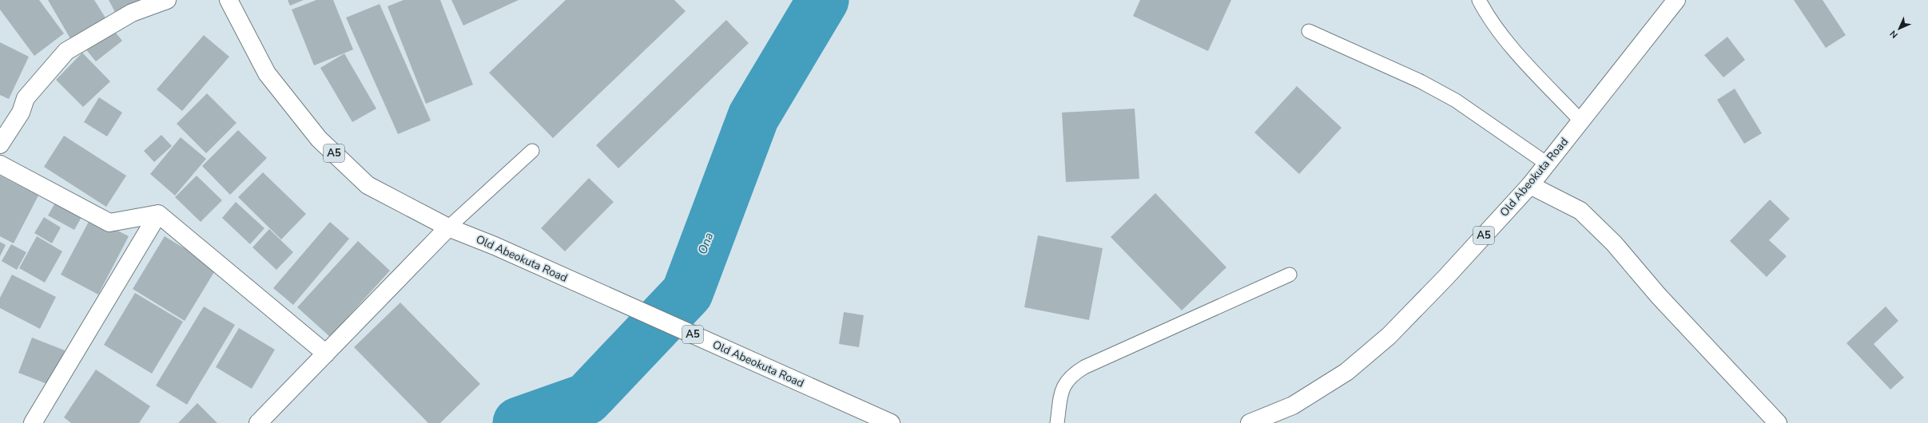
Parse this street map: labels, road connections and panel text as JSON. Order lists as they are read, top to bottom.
{
  "streets": {
    "main road": ["A5", "Old Abeokuta Road"]
  },
  "water": ["Ona"],
  "north": "bottom left"
}
